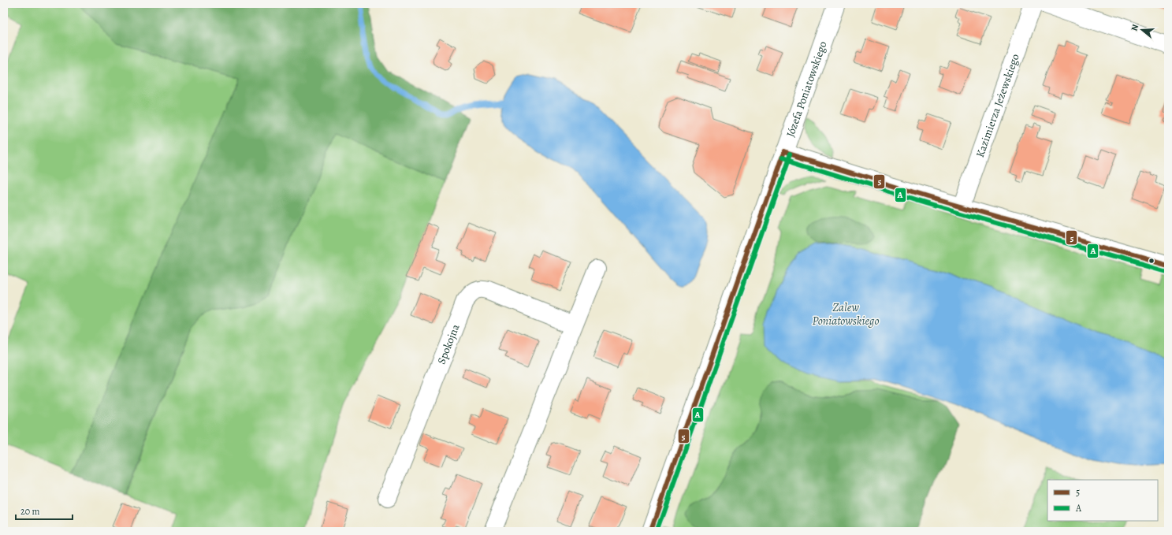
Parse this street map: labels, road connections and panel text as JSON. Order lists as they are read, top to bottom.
{
  "streets": {
    "street": ["Józefa Poniatowskiego", "Kazimierza Jeżewskiego", "Spokojna"]
  },
  "water": ["Zalew Poniatowskiego"],
  "lines": ["transit line 5", "transit line A"],
  "legend": ["5", "A"],
  "scale_bar": "20 m",
  "north": "left"
}
